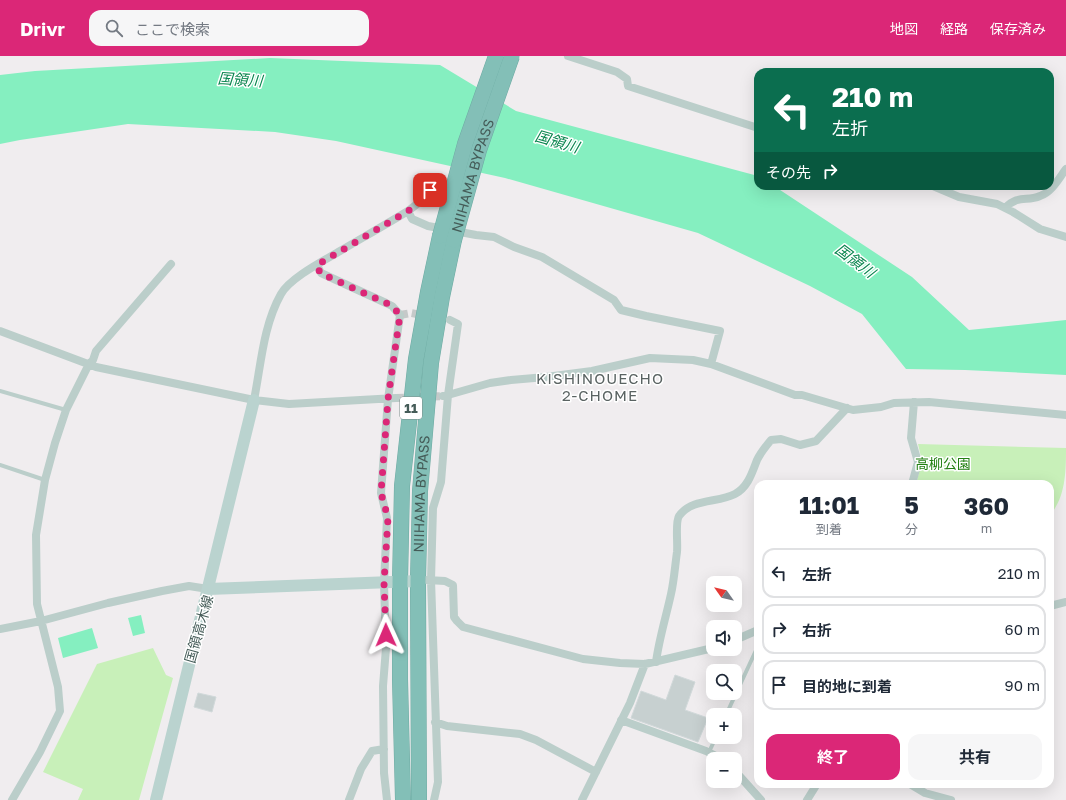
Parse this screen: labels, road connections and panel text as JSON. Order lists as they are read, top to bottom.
{
  "streets": {
    "highway": ["NIIHAMA BYPASS", "11"],
    "main road": ["国領高木線"]
  },
  "crossings": [
    ["NIIHAMA BYPASS", "国領高木線"]
  ],
  "districts": ["KISHINOUECHO 2-CHOME"],
  "water": ["国領川"],
  "parks": ["高柳公園"],
  "north": "top left",
  "page": {
    "header": "Drivr",
    "search": "ここで検索",
    "nav": ["地図", "経路", "保存済み"],
    "turn": ["210 m", "左折"],
    "then": "その先",
    "eta": [
      "11:01",
      "到着",
      "5",
      "分",
      "360",
      "m"
    ],
    "list": [
      {
        "name": "左折",
        "value": "210 m"
      },
      {
        "name": "右折",
        "value": "60 m"
      },
      {
        "name": "目的地に到着",
        "value": "90 m"
      }
    ],
    "map_buttons": ["+", "−"],
    "buttons": ["終了", "共有"]
  }
}
